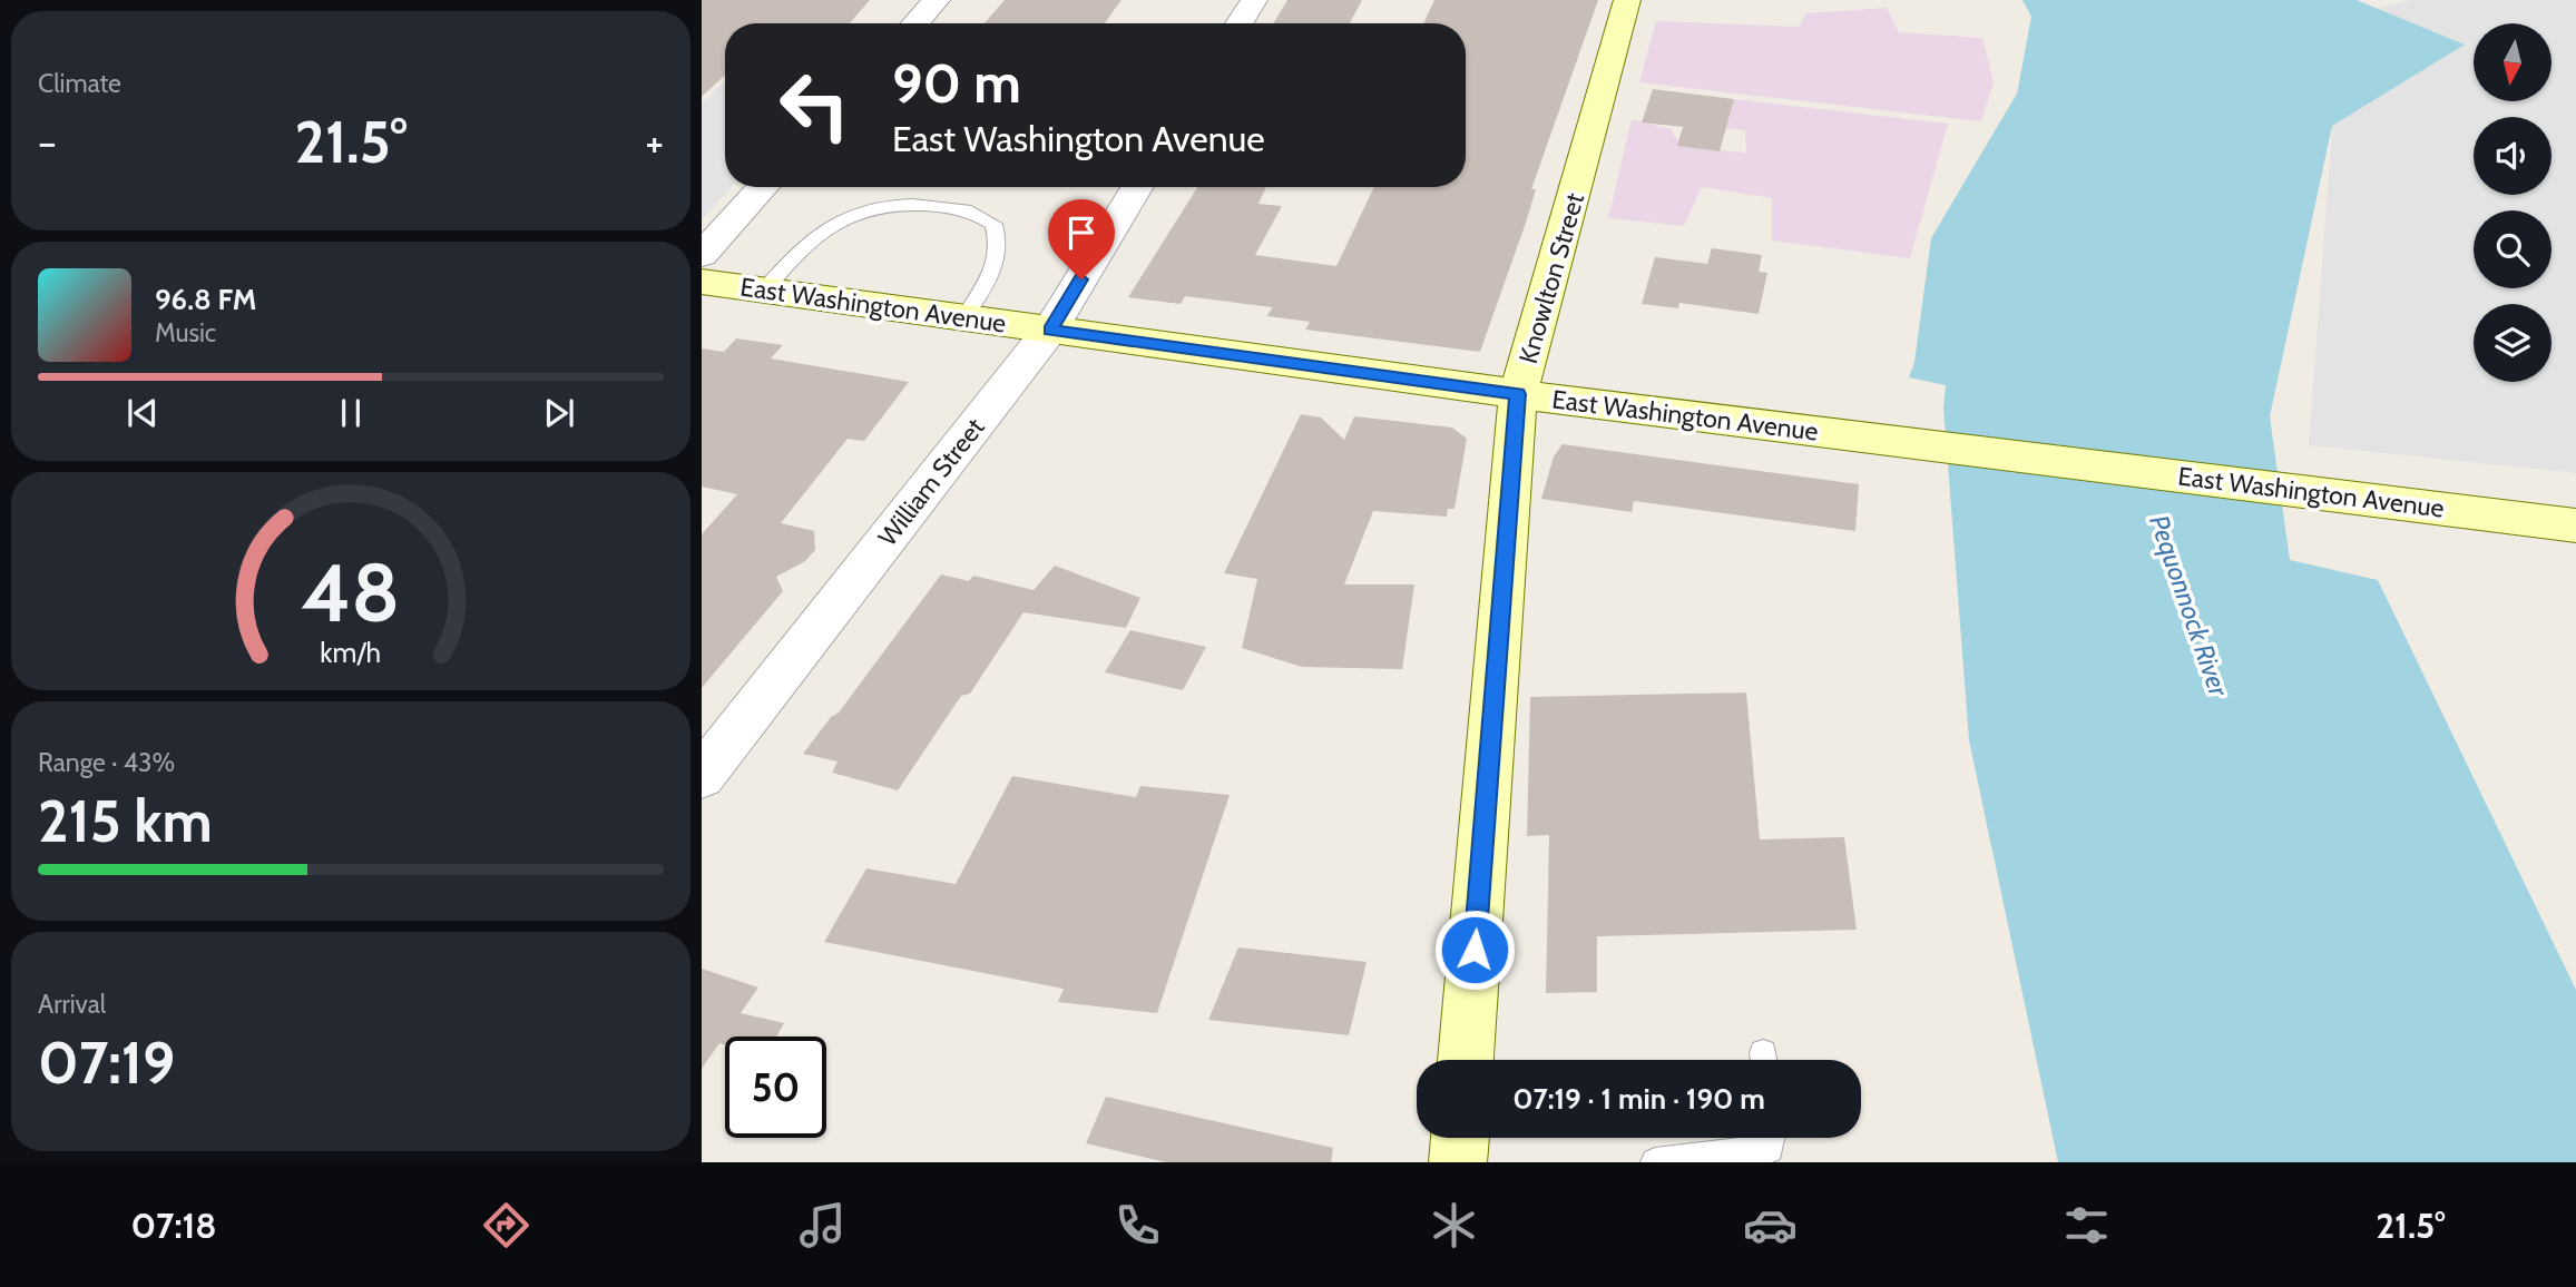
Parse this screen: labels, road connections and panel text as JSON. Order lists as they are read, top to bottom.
{
  "streets": {
    "main road": ["Knowlton Street", "East Washington Avenue"],
    "street": ["William Street"]
  },
  "crossings": [
    ["Knowlton Street", "East Washington Avenue"],
    ["East Washington Avenue", "William Street"]
  ],
  "water": ["Pequonnock River"],
  "north": "bottom",
  "page": {
    "tile": [
      "Climate",
      ["Range · 43%", "215 km"],
      ["Arrival", "07:19"]
    ],
    "turn": ["90 m", "East Washington Avenue"],
    "heat": ["−", "21.5°", "+"],
    "song": ["96.8 FM", "Music"],
    "limit": "50",
    "trip": "07:19 · 1 min · 190 m",
    "tabs": ["07:18", "21.5°"],
    "gauge": ["48", "km/h"]
  }
}
